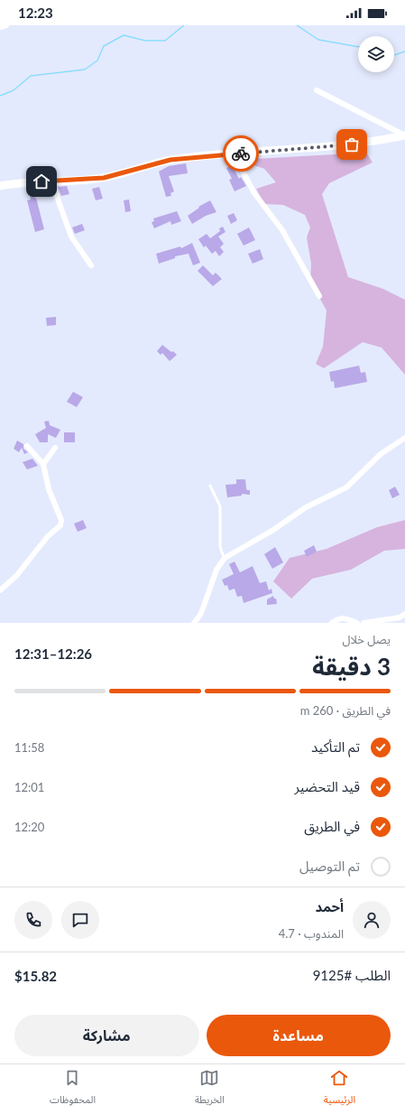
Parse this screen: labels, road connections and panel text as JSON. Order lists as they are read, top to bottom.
{
  "page": {
    "status": "12:23",
    "heading": ["3 دقيقة", "يصل خلال", "12:26–12:31"],
    "panel": [
      "أحمد",
      "المندوب · 4.7",
      "الطلب #9125",
      "$15.82"
    ],
    "bar": "في الطريق · 260 m",
    "list": [
      ["تم التأكيد", "11:58"],
      ["قيد التحضير", "12:01"],
      ["في الطريق", "12:20"],
      "تم التوصيل"
    ],
    "buttons": ["مساعدة", "مشاركة"],
    "tabs": ["الرئيسية", "الخريطة", "المحفوظات"]
  }
}
